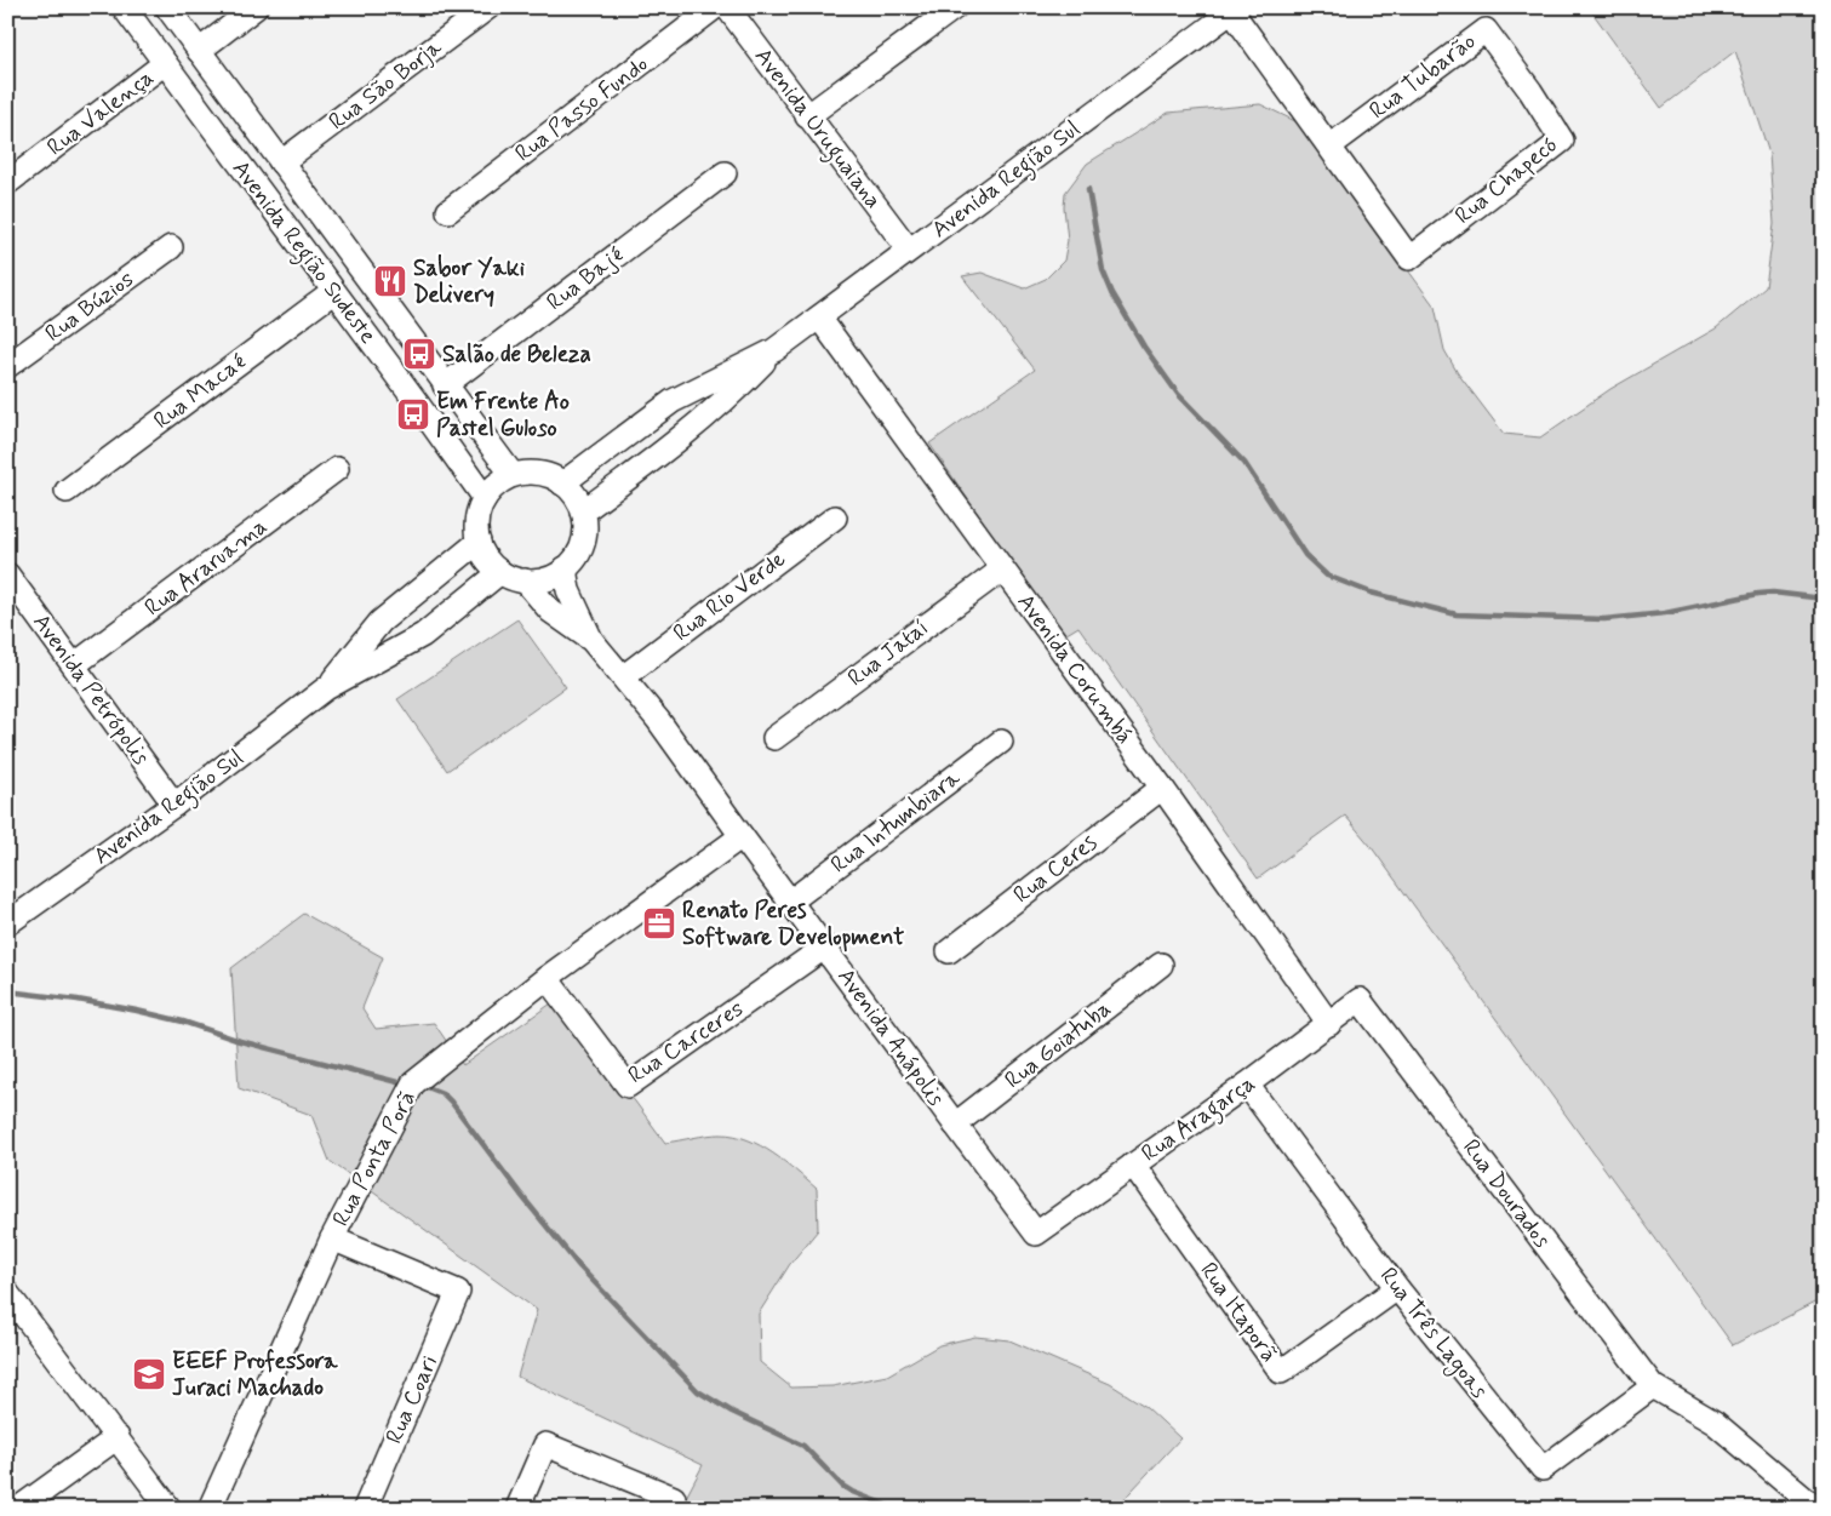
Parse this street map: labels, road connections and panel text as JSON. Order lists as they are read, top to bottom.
{
  "streets": {
    "street": [
      "Rua Tubarão",
      "Rua São Borja",
      "Rua Passo Fundo",
      "Rua Valença",
      "Avenida Uruguaiana",
      "Avenida Região Sul",
      "Rua Chapecó",
      "Avenida Região Sudeste",
      "Rua Bajé",
      "Rua Búzios",
      "Rua Macaé",
      "Rua Araruama",
      "Rua Rio Verde",
      "Rua Jataí",
      "Avenida Corumbá",
      "Avenida Petrópolis",
      "Rua Intumbiara",
      "Rua Ceres",
      "Avenida Anápolis",
      "Rua Carceres",
      "Rua Goiatuba",
      "Rua Aragarça",
      "Rua Ponta Porã",
      "Rua Dourados",
      "Rua Itaporã",
      "Rua Três Lagoas",
      "Rua Coari"
    ]
  },
  "crossings": [
    ["Rua Tubarão", "Rua Chapecó"],
    ["Rua São Borja", "Avenida Região Sudeste"],
    ["Rua Valença", "Avenida Região Sudeste"],
    ["Avenida Uruguaiana", "Avenida Região Sul"],
    ["Avenida Região Sul", "Avenida Região Sudeste"],
    ["Avenida Região Sul", "Avenida Corumbá"],
    ["Avenida Região Sul", "Avenida Petrópolis"],
    ["Avenida Região Sul", "Avenida Anápolis"],
    ["Avenida Região Sudeste", "Rua Bajé"],
    ["Avenida Região Sudeste", "Rua Macaé"],
    ["Avenida Região Sudeste", "Avenida Anápolis"],
    ["Rua Araruama", "Avenida Petrópolis"],
    ["Rua Rio Verde", "Avenida Anápolis"],
    ["Rua Jataí", "Avenida Corumbá"],
    ["Avenida Corumbá", "Rua Ceres"],
    ["Avenida Corumbá", "Rua Aragarça"],
    ["Rua Intumbiara", "Avenida Anápolis"],
    ["Avenida Anápolis", "Rua Carceres"],
    ["Avenida Anápolis", "Rua Goiatuba"],
    ["Avenida Anápolis", "Rua Aragarça"],
    ["Avenida Anápolis", "Rua Ponta Porã"],
    ["Rua Carceres", "Rua Ponta Porã"],
    ["Rua Aragarça", "Rua Dourados"],
    ["Rua Aragarça", "Rua Itaporã"],
    ["Rua Aragarça", "Rua Três Lagoas"],
    ["Rua Ponta Porã", "Rua Coari"],
    ["Rua Dourados", "Rua Três Lagoas"],
    ["Rua Itaporã", "Rua Três Lagoas"]
  ],
  "places": {
    "restaurant": ["Sabor Yaki Delivery"],
    "bus stop": ["Salão de Beleza", "Em Frente Ao Pastel Guloso"],
    "office": ["Renato Peres Software Development"],
    "school or university": ["EEEF Professora Juraci Machado"]
  }
}
